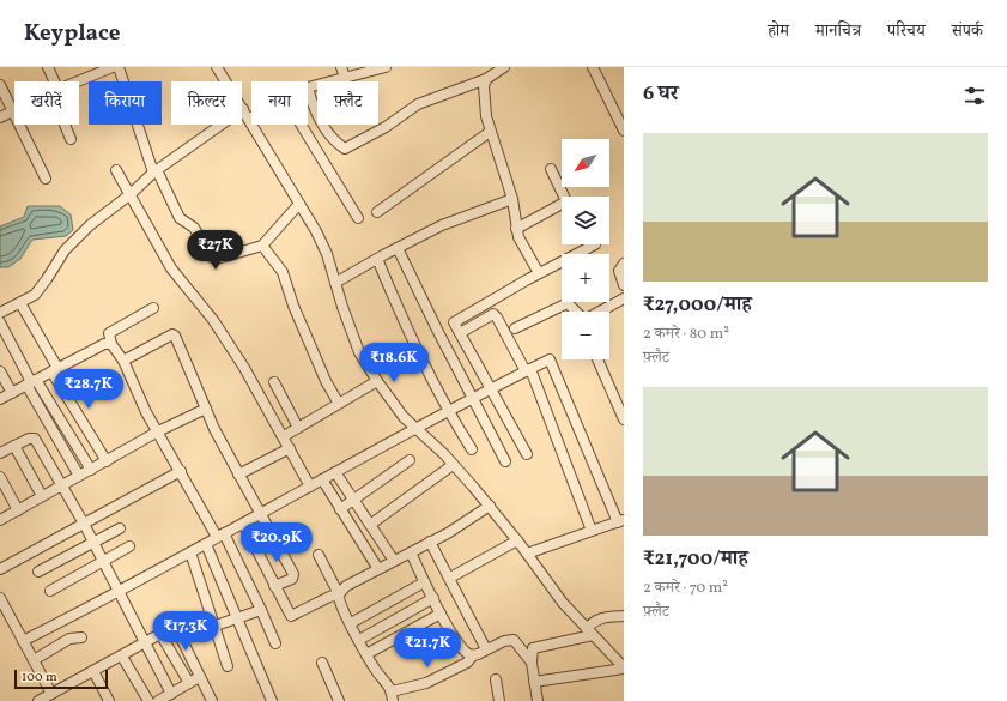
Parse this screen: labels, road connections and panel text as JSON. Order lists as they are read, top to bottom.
{
  "scale_bar": "100 m",
  "north": "bottom left",
  "page": {
    "header": "Keyplace",
    "nav": [
      "होम",
      "मानचित्र",
      "परिचय",
      "संपर्क"
    ],
    "heading": "6 घर",
    "chip": [
      "खरीदें",
      "किराया",
      "फ़िल्टर",
      "नया",
      "फ़्लैट"
    ],
    "list": [
      {
        "name": "₹27,000/माह",
        "note": "2 कमरे · 80 m² · फ़्लैट"
      },
      {
        "name": "₹21,700/माह",
        "note": "2 कमरे · 70 m² · फ़्लैट"
      }
    ],
    "map_buttons": ["+", "−"],
    "price": [
      "₹27K",
      "₹18.6K",
      "₹28.7K",
      "₹20.9K",
      "₹17.3K",
      "₹21.7K"
    ],
    "scale": "100 m"
  }
}
